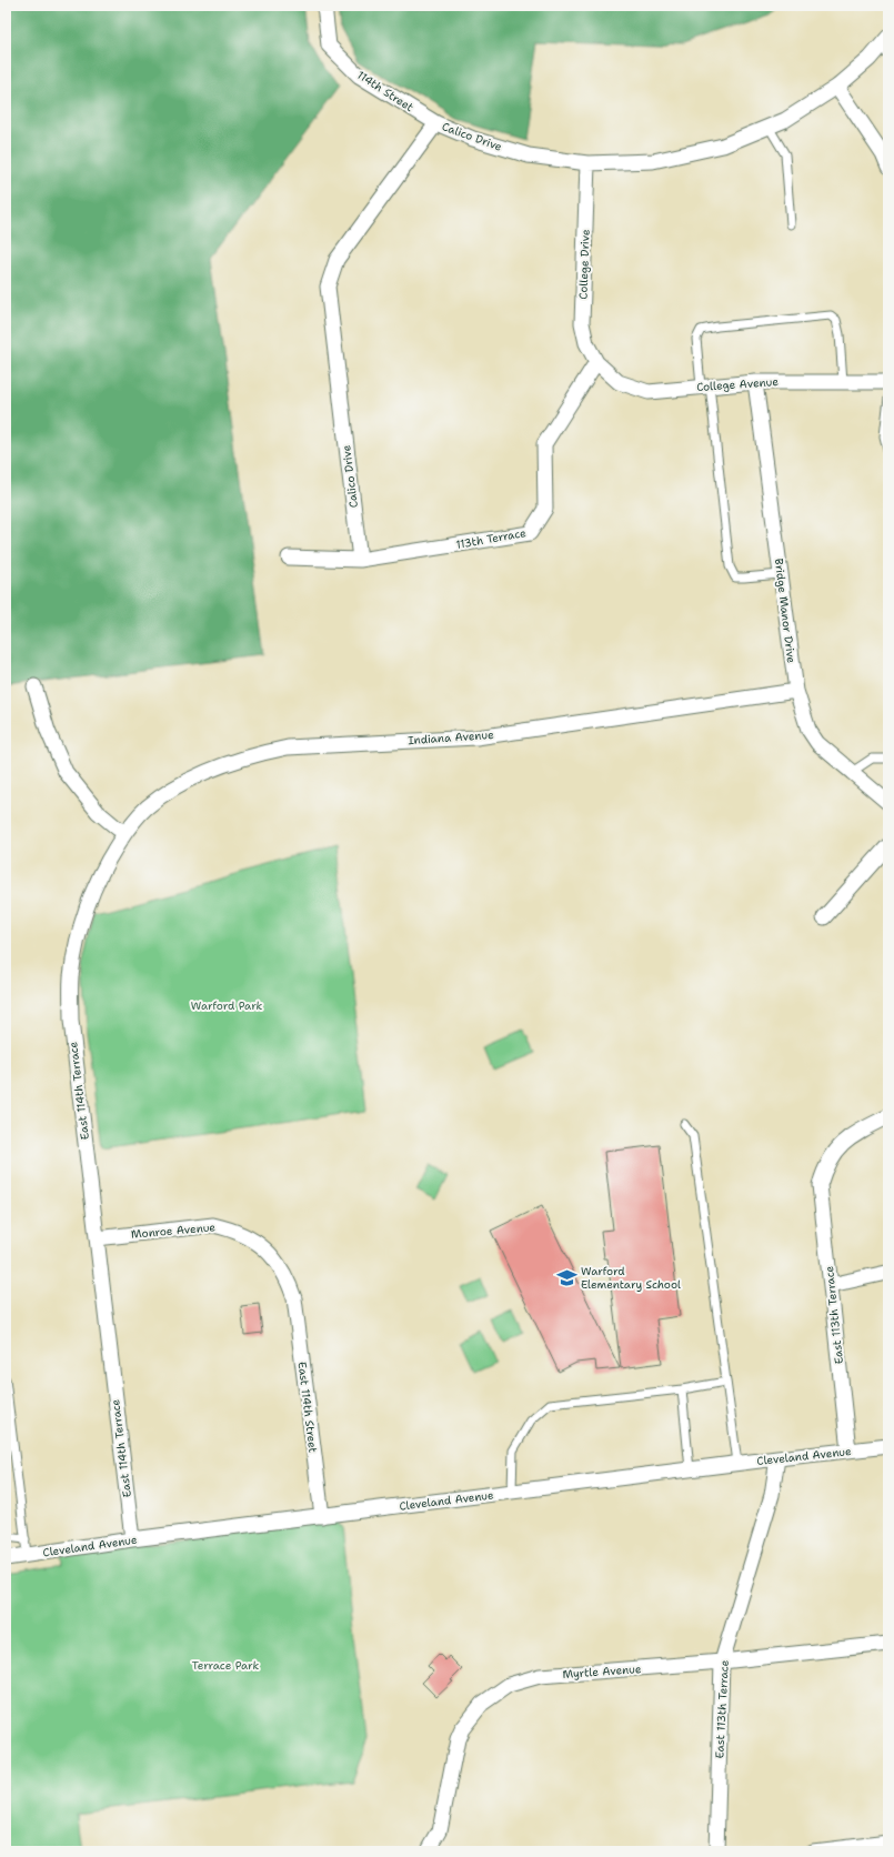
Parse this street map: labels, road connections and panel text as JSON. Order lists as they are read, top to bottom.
{
  "streets": {
    "street": [
      "114th Street",
      "Calico Drive",
      "College Drive",
      "College Avenue",
      "113th Terrace",
      "Bridge Manor Drive",
      "Indiana Avenue",
      "East 114th Terrace",
      "Monroe Avenue",
      "East 113th Terrace",
      "East 114th Street",
      "Cleveland Avenue",
      "Myrtle Avenue"
    ]
  },
  "crossings": [
    ["114th Street", "Calico Drive"],
    ["Calico Drive", "College Drive"],
    ["Calico Drive", "113th Terrace"],
    ["College Drive", "College Avenue"],
    ["College Drive", "113th Terrace"],
    ["College Avenue", "113th Terrace"],
    ["College Avenue", "Bridge Manor Drive"],
    ["Bridge Manor Drive", "Indiana Avenue"],
    ["Indiana Avenue", "East 114th Terrace"],
    ["East 114th Terrace", "Monroe Avenue"],
    ["East 114th Terrace", "Cleveland Avenue"],
    ["Monroe Avenue", "East 114th Street"],
    ["East 113th Terrace", "Cleveland Avenue"],
    ["East 113th Terrace", "Myrtle Avenue"],
    ["East 114th Street", "Cleveland Avenue"]
  ],
  "parks": ["Warford Park", "Terrace Park"],
  "places": {
    "school or university": ["Warford Elementary School"]
  }
}
